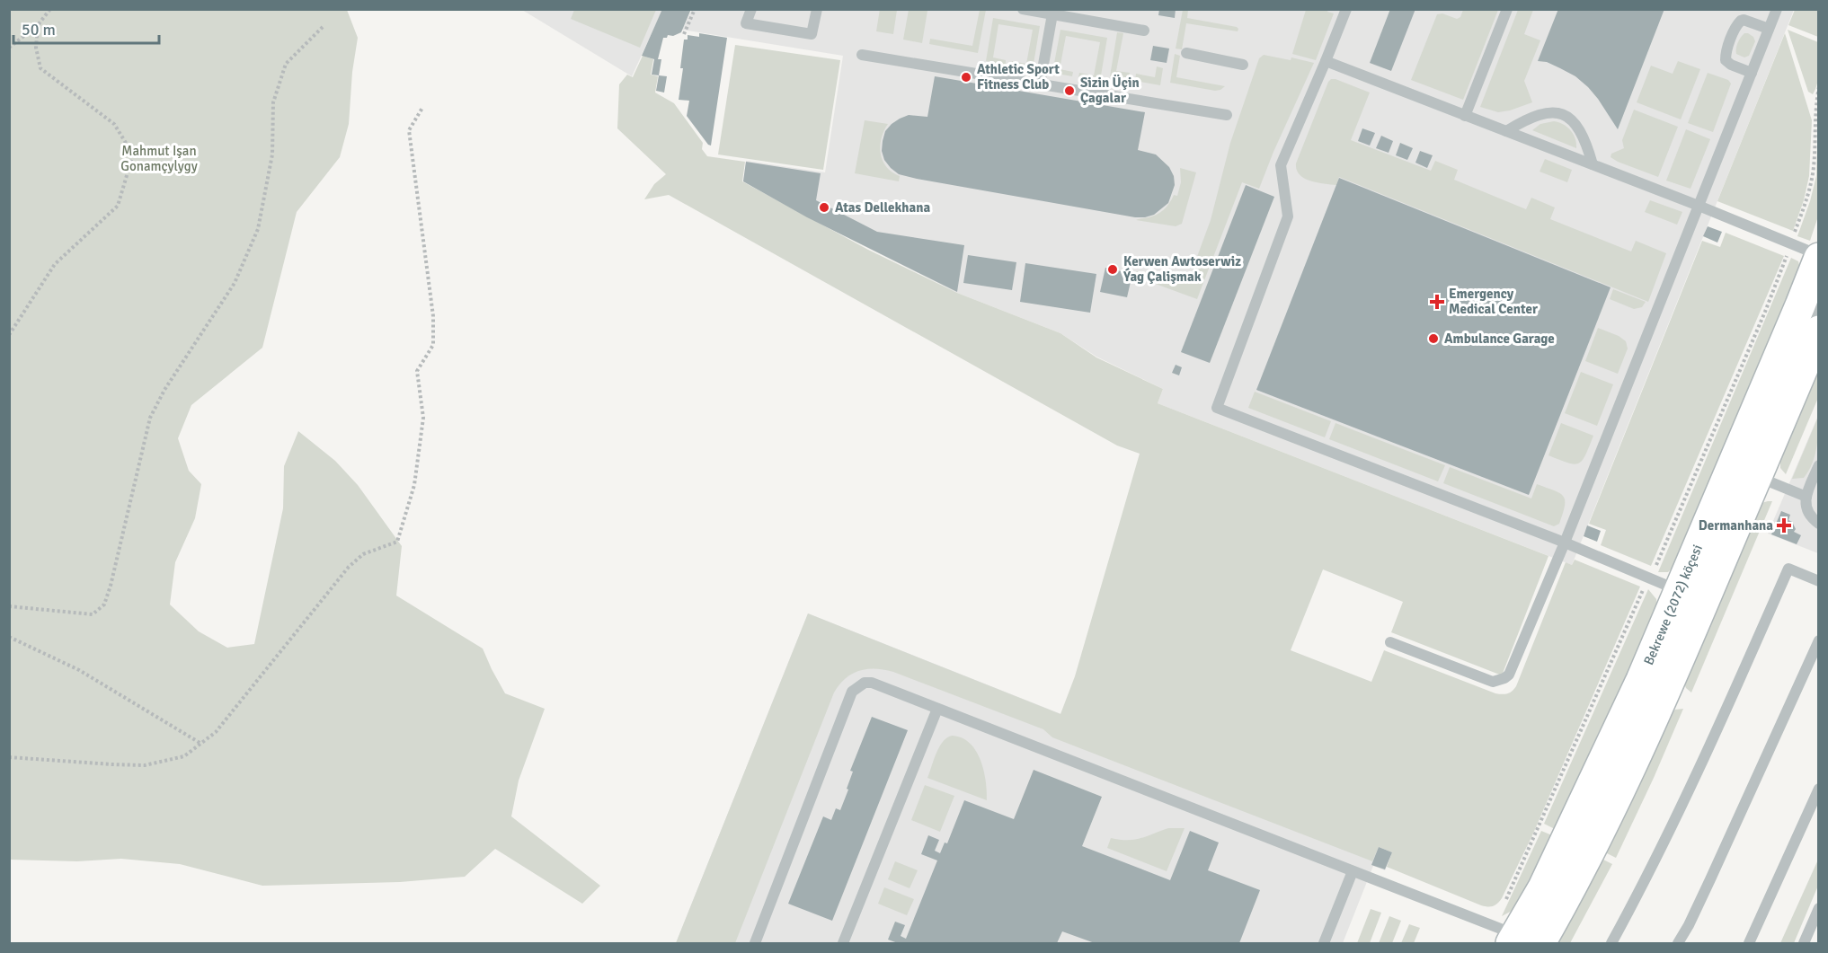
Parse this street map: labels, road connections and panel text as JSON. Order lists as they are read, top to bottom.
{
  "streets": {
    "main road": ["Bekrewe (2072) köçesi"]
  },
  "parks": ["Mahmut Işan Gonamçylygy"],
  "places": {
    "other": [
      "Athletic Sport Fitness Club",
      "Sizin Üçin Çagalar",
      "Atas Dellekhana",
      "Kerwen Awtoserwiz Ýag Çalişmak",
      "Ambulance Garage"
    ],
    "health": ["Emergency Medical Center", "Dermanhana"]
  },
  "scale_bar": "50 m"
}
